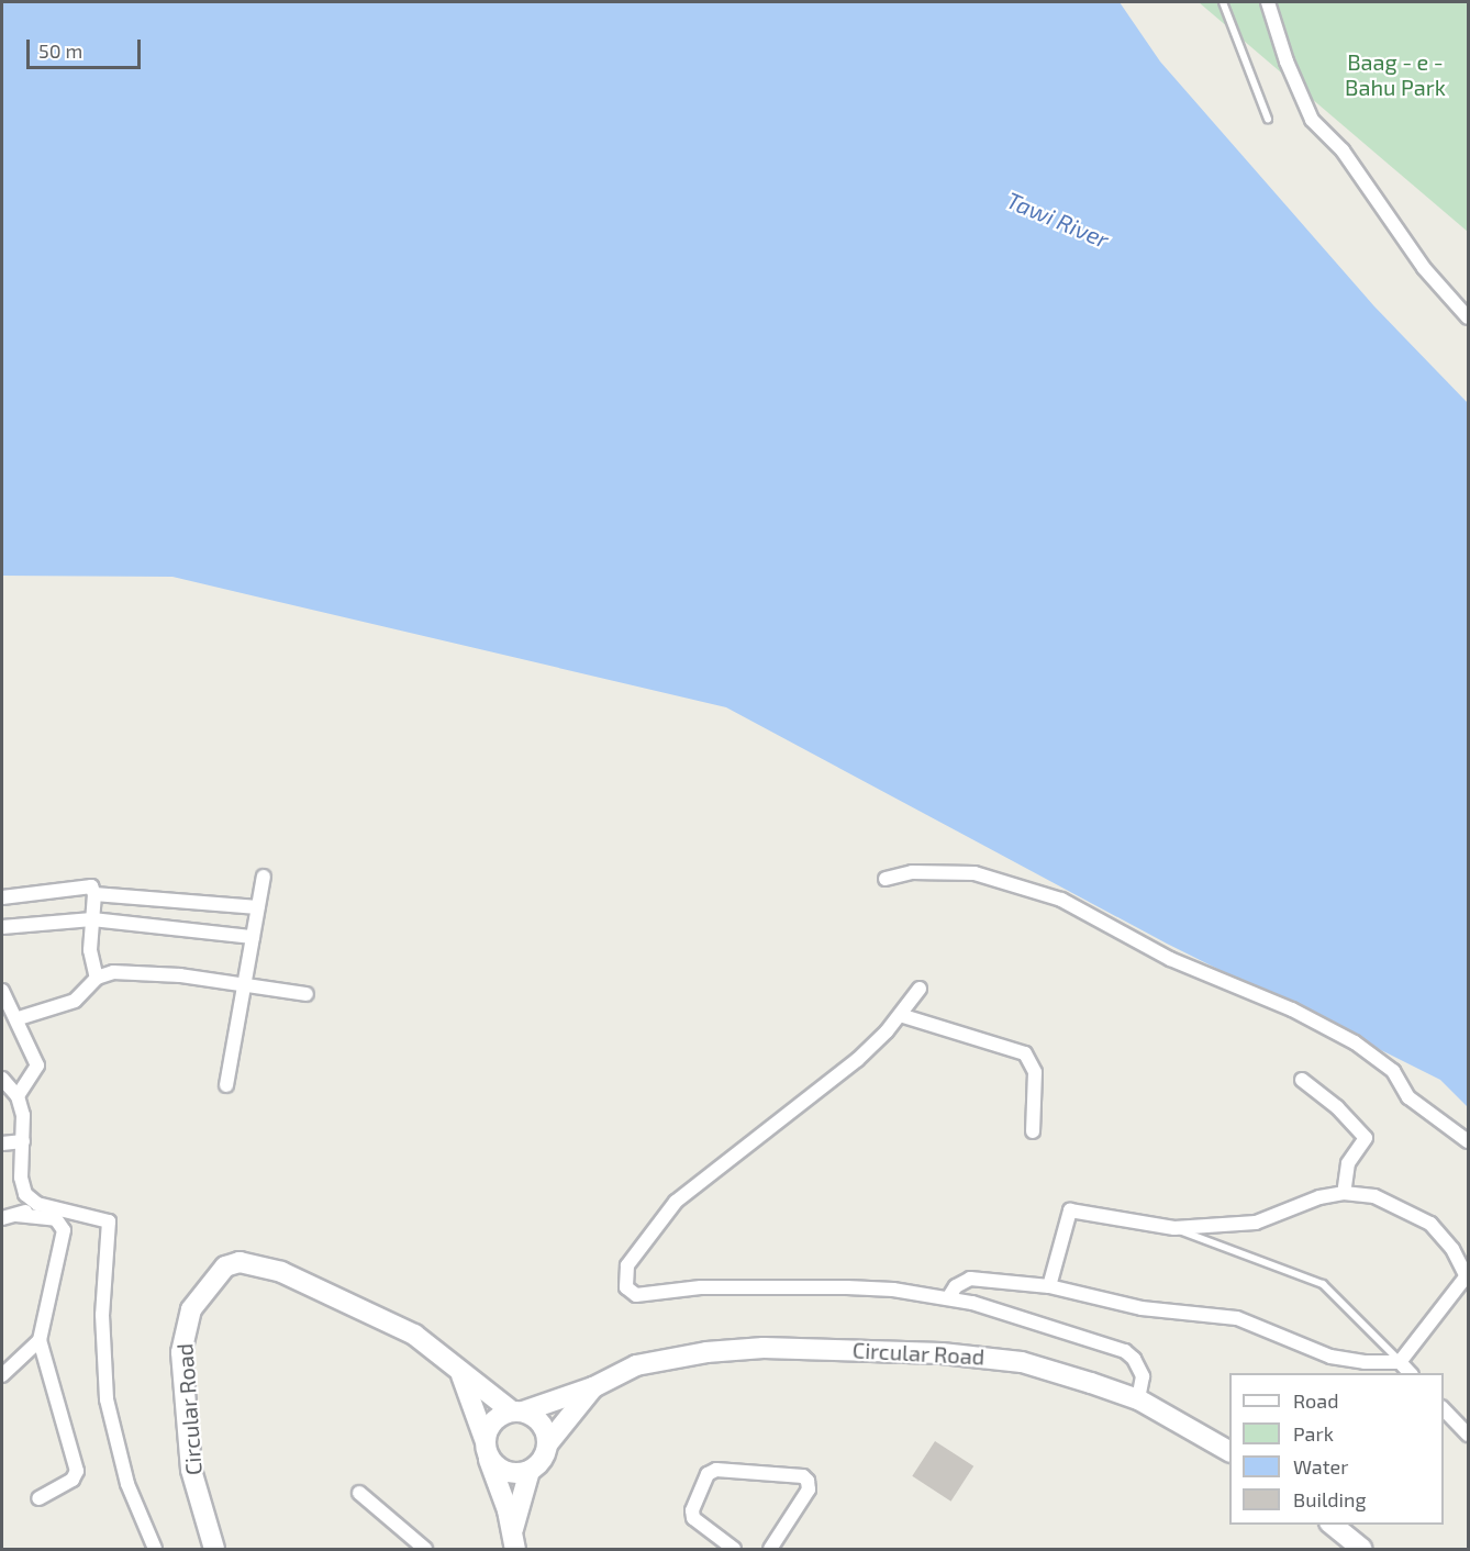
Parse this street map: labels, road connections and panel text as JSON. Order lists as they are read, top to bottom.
{
  "streets": {
    "main road": ["Circular Road"]
  },
  "water": ["Tawi River"],
  "parks": ["Baag - e - Bahu Park"],
  "legend": [
    "Road",
    "Park",
    "Water",
    "Building"
  ],
  "scale_bar": "50 m"
}
